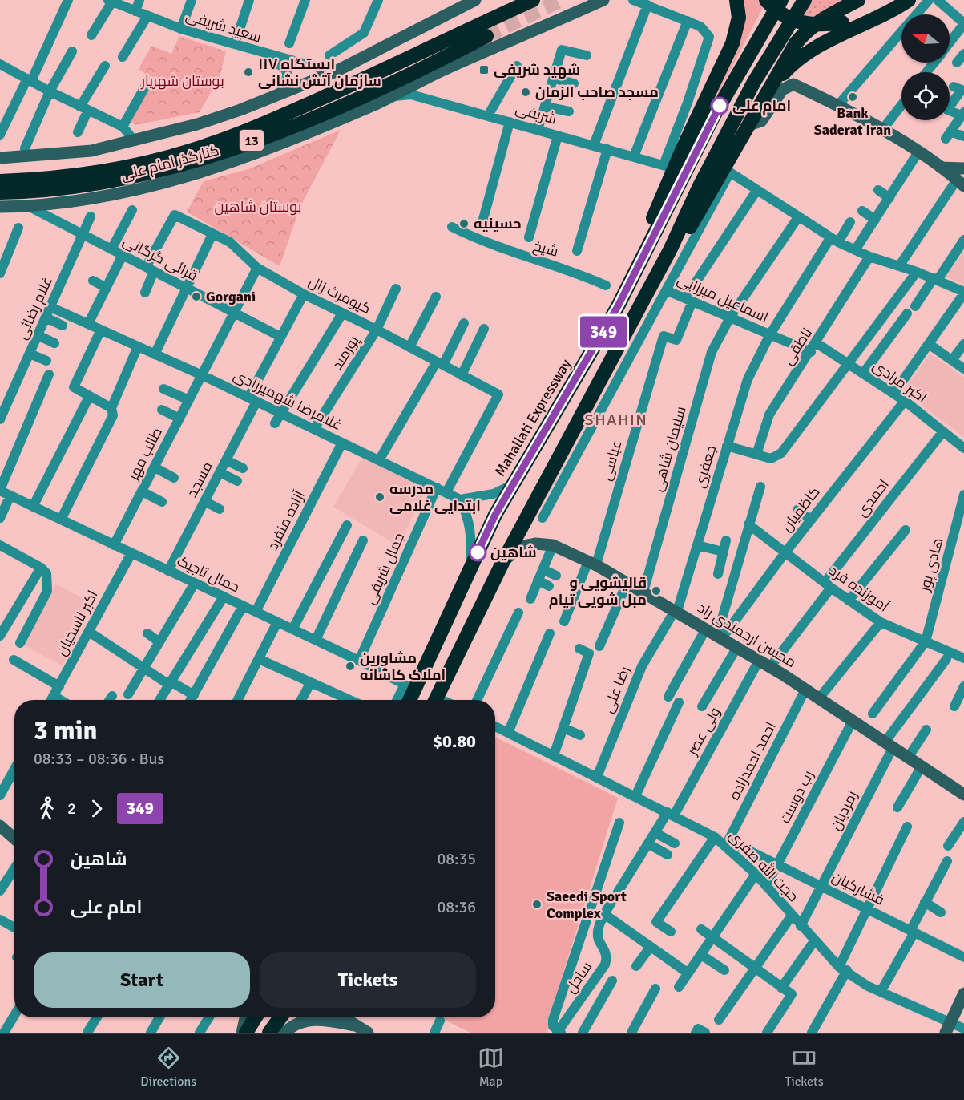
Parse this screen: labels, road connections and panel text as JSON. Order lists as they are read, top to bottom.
{
  "streets": {
    "highway": ["13", "Mahallati Expressway"],
    "main road": ["کنارگذر امام علی", "محسن ارجمندی راد"],
    "street": [
      "سعید شریفی",
      "شریفی",
      "شیخ",
      "قرائی گرگانی",
      "کیومرث زال",
      "اسماعیل میرزایی",
      "غلام رضائی",
      "ناطقی",
      "پورمند",
      "اکبر مرادی",
      "غلامرضا شهمیرزادی",
      "سلیمان شاهی",
      "طالب مهر",
      "عباسی",
      "جعفری",
      "مسجد",
      "احمدی",
      "کاظمیان",
      "آزاده منفرد",
      "هادی پور",
      "جمال شریفی",
      "جمال تاجیک",
      "آموزنده فرد",
      "اکبر ناسخیان",
      "رضا علی",
      "ولی عصر",
      "احمد احمدزاده",
      "رب دوست",
      "زمردیان",
      "حجت الله صفری",
      "فشارکیان",
      "ساحل"
    ]
  },
  "crossings": [
    ["سعید شریفی", "کنارگذر امام علی"],
    ["شریفی", "کنارگذر امام علی"],
    ["کنارگذر امام علی", "قرائی گرگانی"],
    ["قرائی گرگانی", "کیومرث زال"],
    ["قرائی گرگانی", "غلام رضائی"],
    ["قرائی گرگانی", "طالب مهر"],
    ["قرائی گرگانی", "مسجد"],
    ["کیومرث زال", "پورمند"],
    ["کیومرث زال", "غلامرضا شهمیرزادی"],
    ["کیومرث زال", "طالب مهر"],
    ["کیومرث زال", "مسجد"],
    ["اسماعیل میرزایی", "ناطقی"],
    ["اسماعیل میرزایی", "اکبر مرادی"],
    ["اسماعیل میرزایی", "سلیمان شاهی"],
    ["اسماعیل میرزایی", "عباسی"],
    ["اسماعیل میرزایی", "جعفری"],
    ["غلام رضائی", "غلامرضا شهمیرزادی"],
    ["ناطقی", "اکبر مرادی"],
    ["پورمند", "غلامرضا شهمیرزادی"],
    ["اکبر مرادی", "احمدی"],
    ["اکبر مرادی", "کاظمیان"],
    ["غلامرضا شهمیرزادی", "طالب مهر"],
    ["غلامرضا شهمیرزادی", "مسجد"],
    ["غلامرضا شهمیرزادی", "آزاده منفرد"],
    ["غلامرضا شهمیرزادی", "جمال شریفی"],
    ["سلیمان شاهی", "محسن ارجمندی راد"],
    ["طالب مهر", "جمال تاجیک"],
    ["عباسی", "محسن ارجمندی راد"],
    ["جعفری", "محسن ارجمندی راد"],
    ["جعفری", "رضا علی"],
    ["مسجد", "جمال تاجیک"],
    ["احمدی", "آموزنده فرد"],
    ["احمدی", "محسن ارجمندی راد"],
    ["کاظمیان", "آموزنده فرد"],
    ["کاظمیان", "محسن ارجمندی راد"],
    ["آزاده منفرد", "جمال تاجیک"],
    ["هادی پور", "آموزنده فرد"],
    ["جمال شریفی", "جمال تاجیک"],
    ["جمال تاجیک", "اکبر ناسخیان"],
    ["محسن ارجمندی راد", "رضا علی"],
    ["محسن ارجمندی راد", "ولی عصر"],
    ["محسن ارجمندی راد", "احمد احمدزاده"],
    ["محسن ارجمندی راد", "رب دوست"],
    ["محسن ارجمندی راد", "زمردیان"],
    ["رضا علی", "حجت الله صفری"],
    ["ولی عصر", "حجت الله صفری"],
    ["ولی عصر", "ساحل"],
    ["احمد احمدزاده", "حجت الله صفری"],
    ["رب دوست", "حجت الله صفری"],
    ["رب دوست", "فشارکیان"],
    ["زمردیان", "حجت الله صفری"],
    ["زمردیان", "فشارکیان"],
    ["حجت الله صفری", "ساحل"]
  ],
  "districts": ["SHAHIN"],
  "parks": ["بوستان شهریار", "بوستان شاهین"],
  "places": {
    "transit": ["شهید شریفی"],
    "other": [
      "ایستگاه ۱۱۷ سازمان آتش نشانی",
      "مسجد صاحب الزمان",
      "Bank Saderat Iran",
      "امام علی",
      "حسینیه",
      "Gorgani",
      "مدرسه ابتدایی غلامی",
      "شاهین",
      "قالیشویی و مبل شویی تیام",
      "مشاورین املاک کاشانه",
      "Saeedi Sport Complex"
    ]
  },
  "lines": ["bus line 349"],
  "north": "left",
  "page": {
    "on_map": "349",
    "heading": ["3 min", "08:33 – 08:36 · Bus", "$0.80"],
    "legs": ["2", "349"],
    "list": [
      {
        "name": "شاهین",
        "value": "08:35"
      },
      {
        "name": "امام علی",
        "value": "08:36"
      }
    ],
    "buttons": ["Start", "Tickets"],
    "tabs": ["Directions", "Map", "Tickets"]
  }
}
